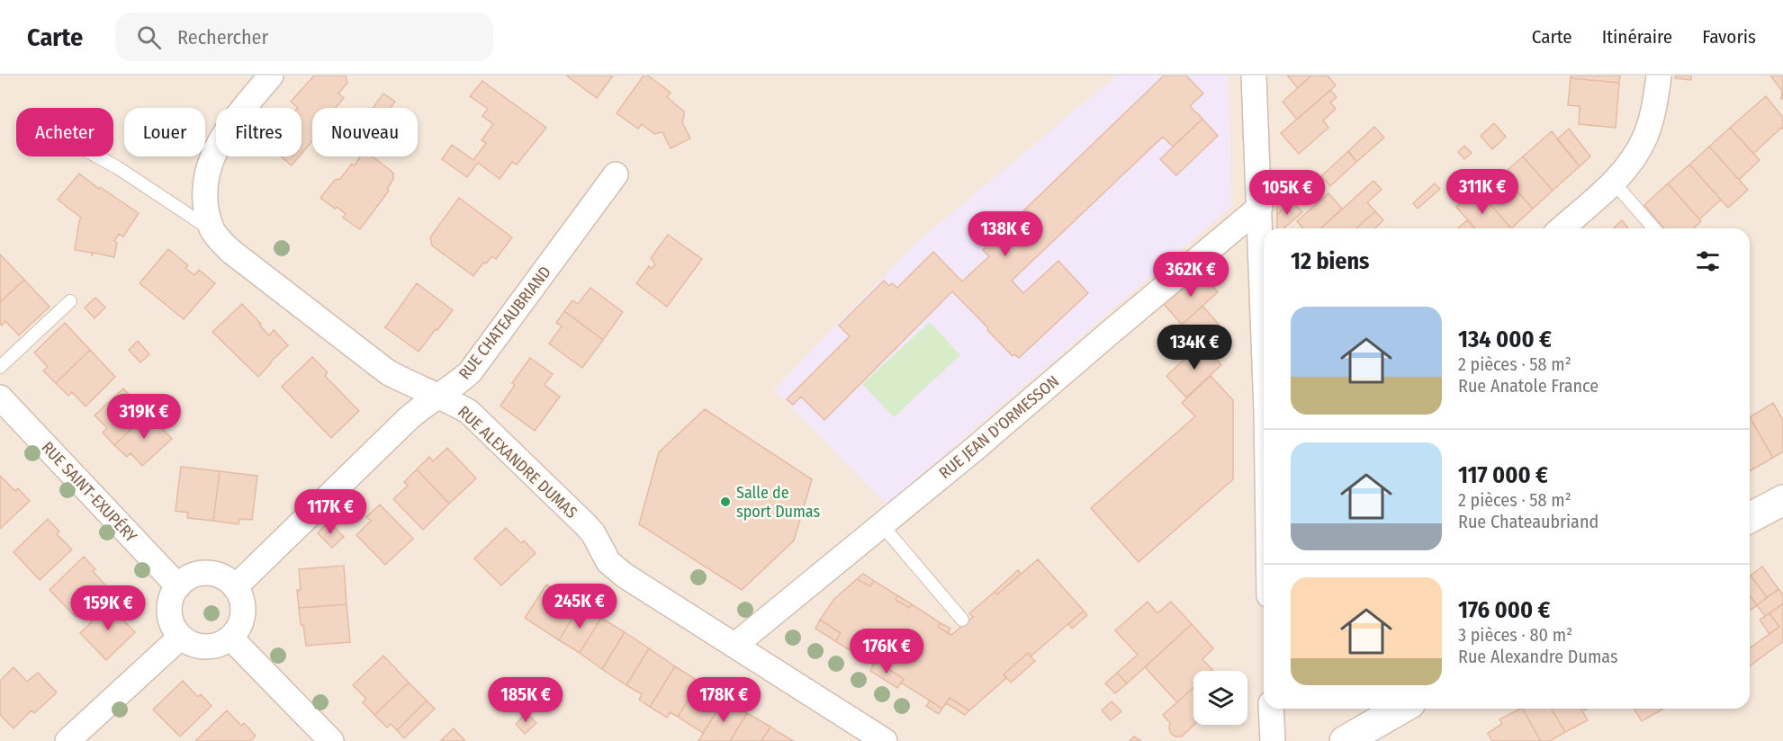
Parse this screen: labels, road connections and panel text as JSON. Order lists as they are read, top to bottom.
{
  "streets": {
    "street": [
      "RUE CHATEAUBRIAND",
      "RUE JEAN D'ORMESSON",
      "RUE ALEXANDRE DUMAS",
      "RUE SAINT-EXUPÉRY"
    ]
  },
  "crossings": [
    ["RUE CHATEAUBRIAND", "RUE ALEXANDRE DUMAS"],
    ["RUE CHATEAUBRIAND", "RUE SAINT-EXUPÉRY"],
    ["RUE JEAN D'ORMESSON", "RUE ALEXANDRE DUMAS"]
  ],
  "places": ["Salle de sport Dumas"],
  "page": {
    "header": "Carte",
    "search": "Rechercher",
    "nav": ["Carte", "Itinéraire", "Favoris"],
    "chip": [
      "Acheter",
      "Louer",
      "Filtres",
      "Nouveau"
    ],
    "price": [
      "311K €",
      "105K €",
      "138K €",
      "362K €",
      "134K €",
      "319K €",
      "117K €",
      "245K €",
      "159K €",
      "176K €",
      "185K €",
      "178K €"
    ],
    "heading": "12 biens",
    "list": [
      {
        "name": "134 000 €",
        "note": "2 pièces · 58 m² · Rue Anatole France"
      },
      {
        "name": "117 000 €",
        "note": "2 pièces · 58 m² · Rue Chateaubriand"
      },
      {
        "name": "176 000 €",
        "note": "3 pièces · 80 m² · Rue Alexandre Dumas"
      }
    ]
  }
}
